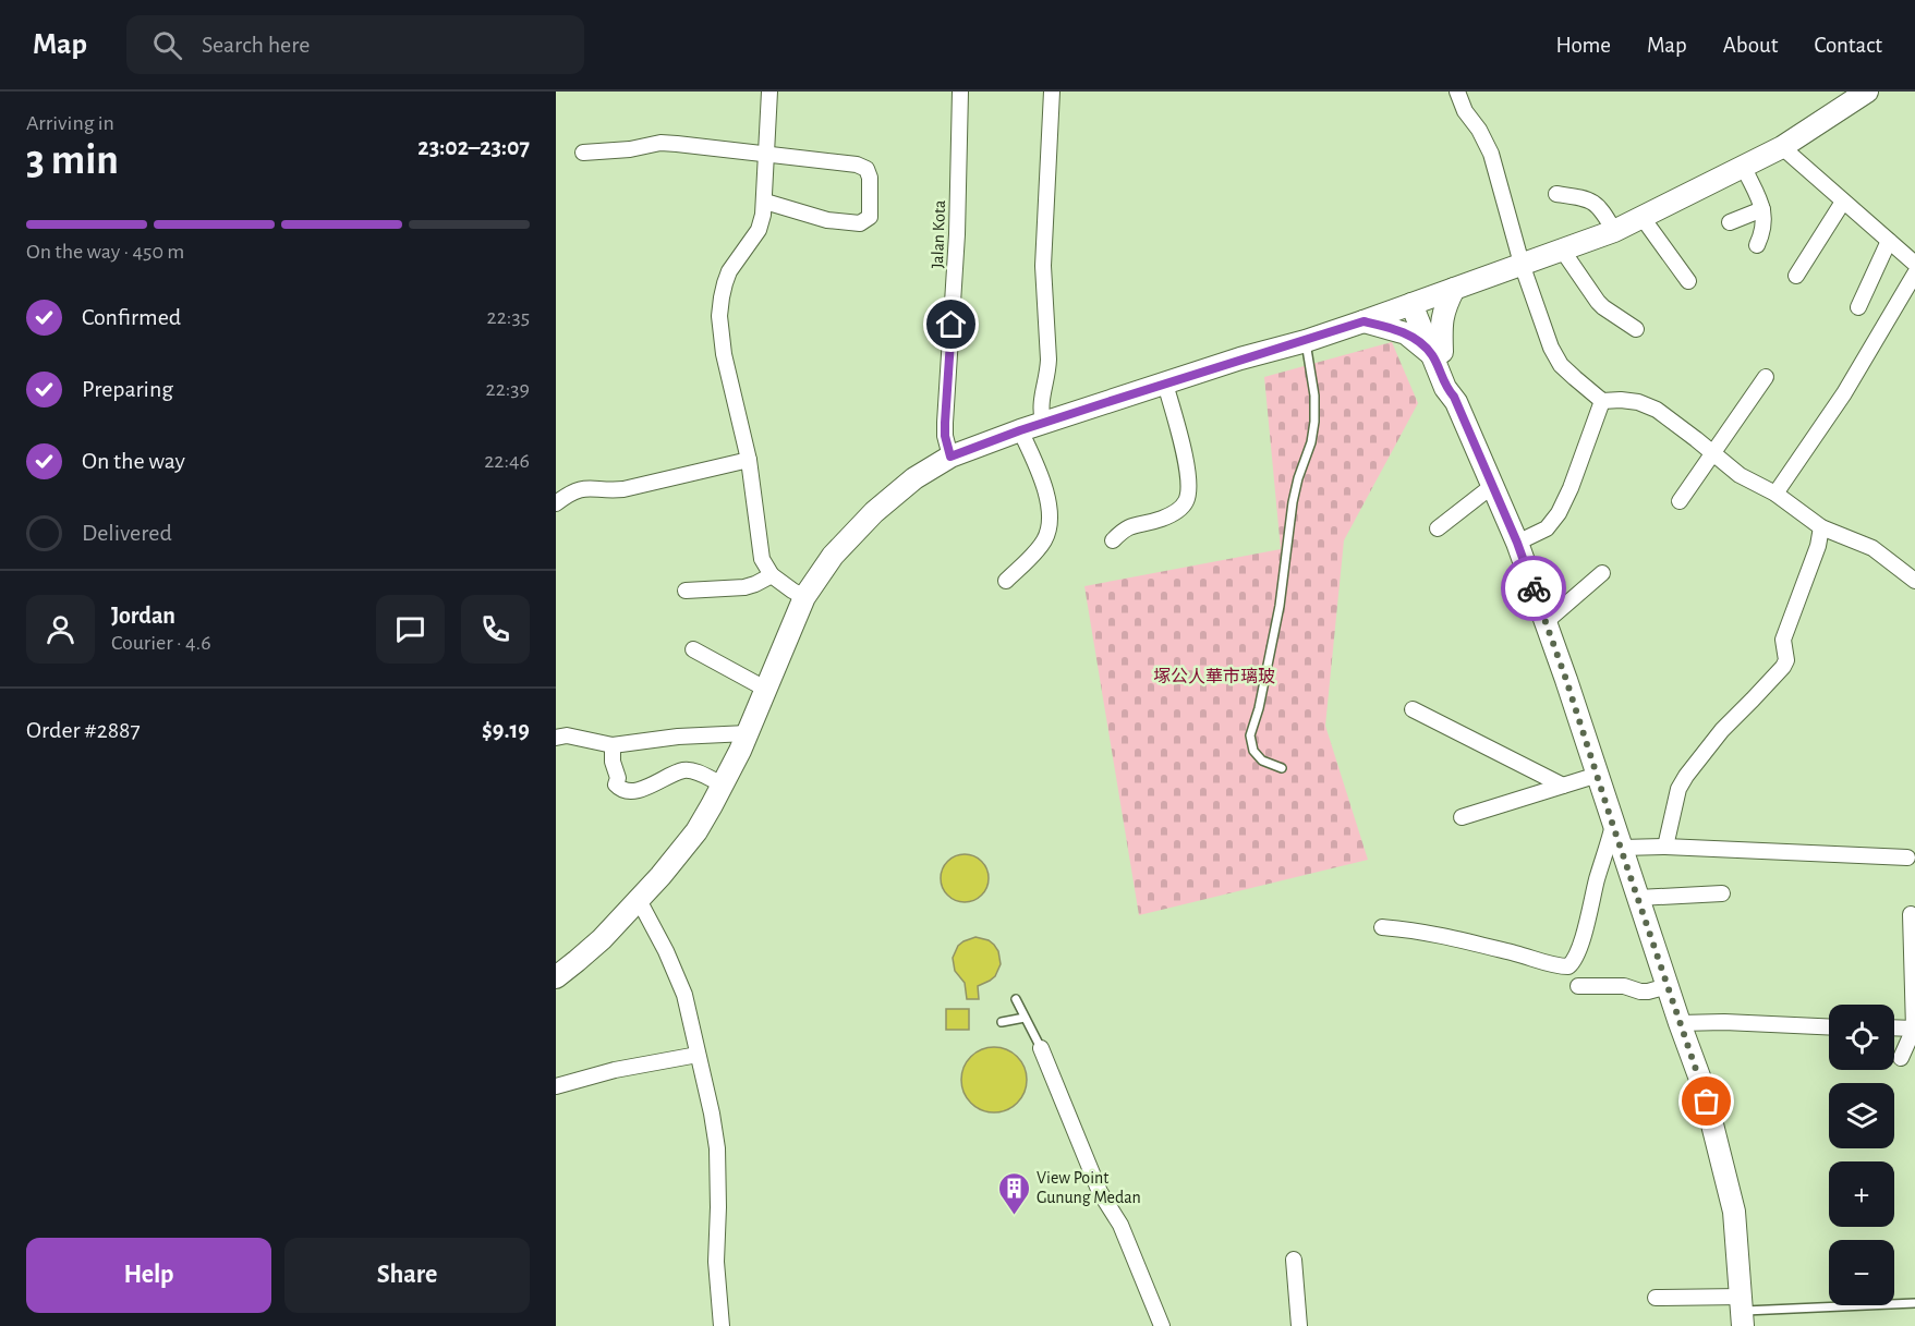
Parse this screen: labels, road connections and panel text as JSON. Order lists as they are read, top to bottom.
{
  "streets": {
    "street": ["Jalan Kota"]
  },
  "parks": ["塚公人華市璃玻"],
  "places": {
    "building": ["View Point Gunung Medan"]
  },
  "page": {
    "header": "Map",
    "search": "Search here",
    "nav": [
      "Home",
      "Map",
      "About",
      "Contact"
    ],
    "heading": ["3 min", "Arriving in", "23:02–23:07"],
    "panel": [
      "Jordan",
      "Courier · 4.6",
      "Order #2887",
      "$9.19"
    ],
    "bar": "On the way · 450 m",
    "list": [
      ["Confirmed", "22:35"],
      ["Preparing", "22:39"],
      ["On the way", "22:46"],
      "Delivered"
    ],
    "map_buttons": ["+", "−"],
    "buttons": ["Help", "Share"]
  }
}
